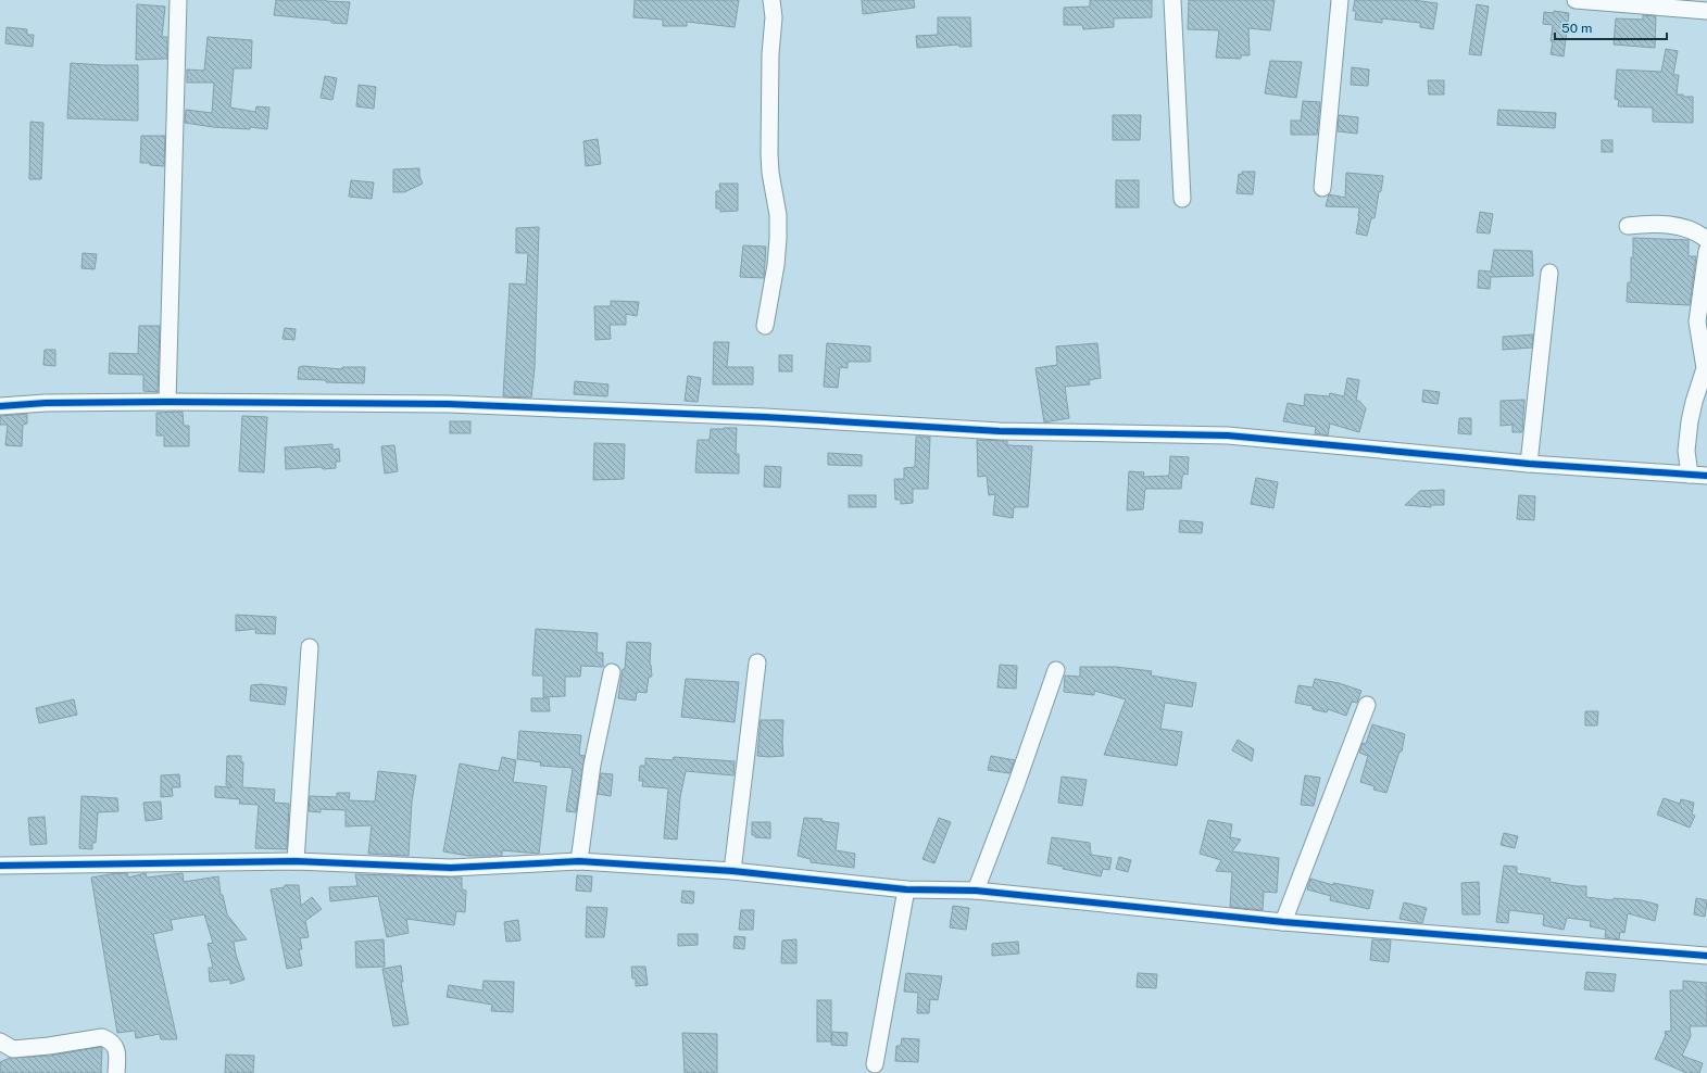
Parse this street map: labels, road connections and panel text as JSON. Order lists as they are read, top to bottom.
{
  "scale_bar": "50 m"
}
